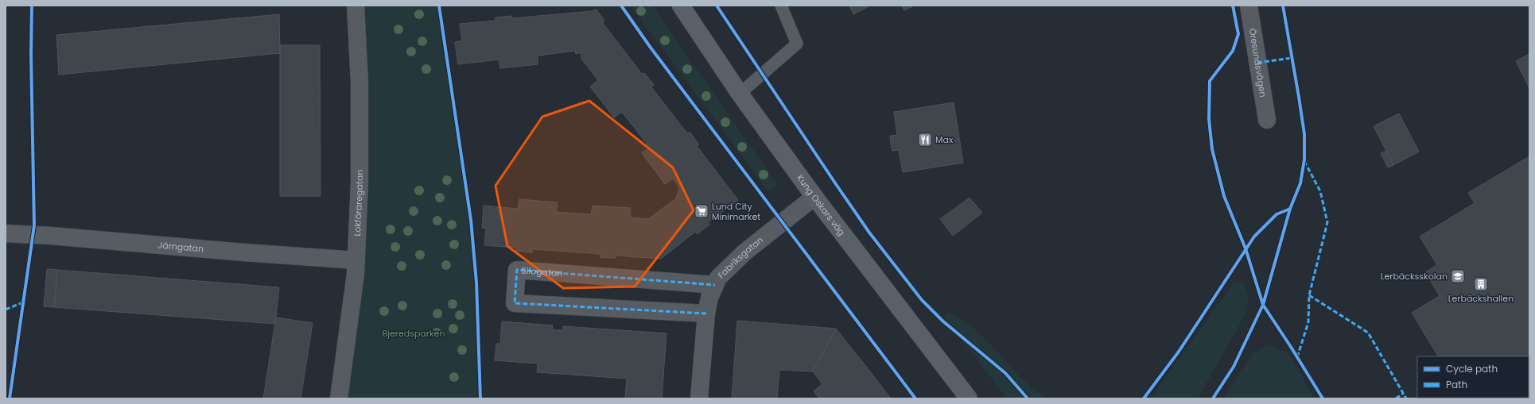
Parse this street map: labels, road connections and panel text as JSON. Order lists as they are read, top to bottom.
{
  "streets": {
    "main road": ["Kung Oskars väg"],
    "street": [
      "Öresundsvägen",
      "Lokföraregatan",
      "Järngatan",
      "Fabriksgatan",
      "Silogatan"
    ]
  },
  "crossings": [
    ["Lokföraregatan", "Järngatan"],
    ["Kung Oskars väg", "Fabriksgatan"],
    ["Fabriksgatan", "Silogatan"]
  ],
  "parks": ["Bjeredsparken"],
  "places": {
    "restaurant": ["Max"],
    "supermarket": ["Lund City Minimarket"],
    "school or university": ["Lerbäcksskolan"],
    "building": ["Lerbäckshallen"]
  },
  "legend": ["Cycle path", "Path"]
}
